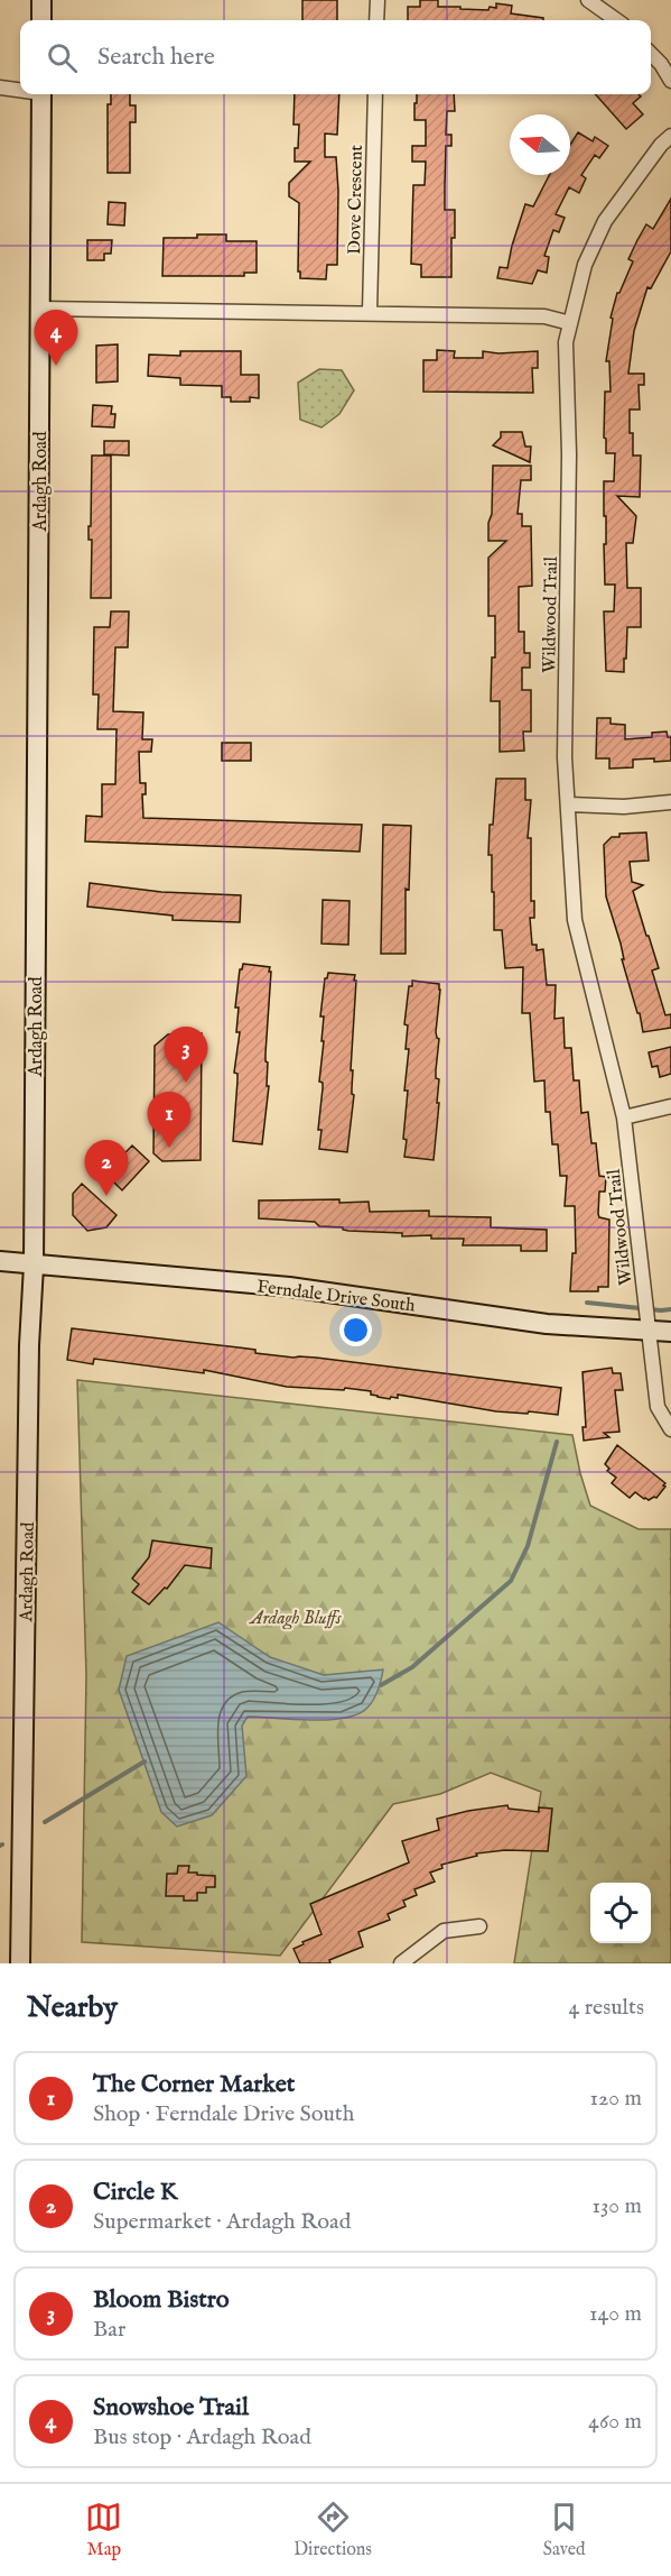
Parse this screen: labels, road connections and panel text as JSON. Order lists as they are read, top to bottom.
{
  "streets": {
    "street": [
      "Dove Crescent",
      "Ardagh Road",
      "Wildwood Trail",
      "Ferndale Drive South"
    ]
  },
  "crossings": [
    ["Ardagh Road", "Ferndale Drive South"],
    ["Wildwood Trail", "Ferndale Drive South"]
  ],
  "parks": ["Ardagh Bluffs"],
  "north": "left",
  "page": {
    "search": "Search here",
    "pins": [
      "4",
      "3",
      "1",
      "2"
    ],
    "heading": ["Nearby", "4 results"],
    "list": [
      {
        "mark": "1",
        "name": "The Corner Market",
        "note": "Shop · Ferndale Drive South",
        "value": "120 m"
      },
      {
        "mark": "2",
        "name": "Circle K",
        "note": "Supermarket · Ardagh Road",
        "value": "130 m"
      },
      {
        "mark": "3",
        "name": "Bloom Bistro",
        "note": "Bar",
        "value": "140 m"
      },
      {
        "mark": "4",
        "name": "Snowshoe Trail",
        "note": "Bus stop · Ardagh Road",
        "value": "460 m"
      }
    ],
    "nav": ["Map", "Directions", "Saved"]
  }
}
